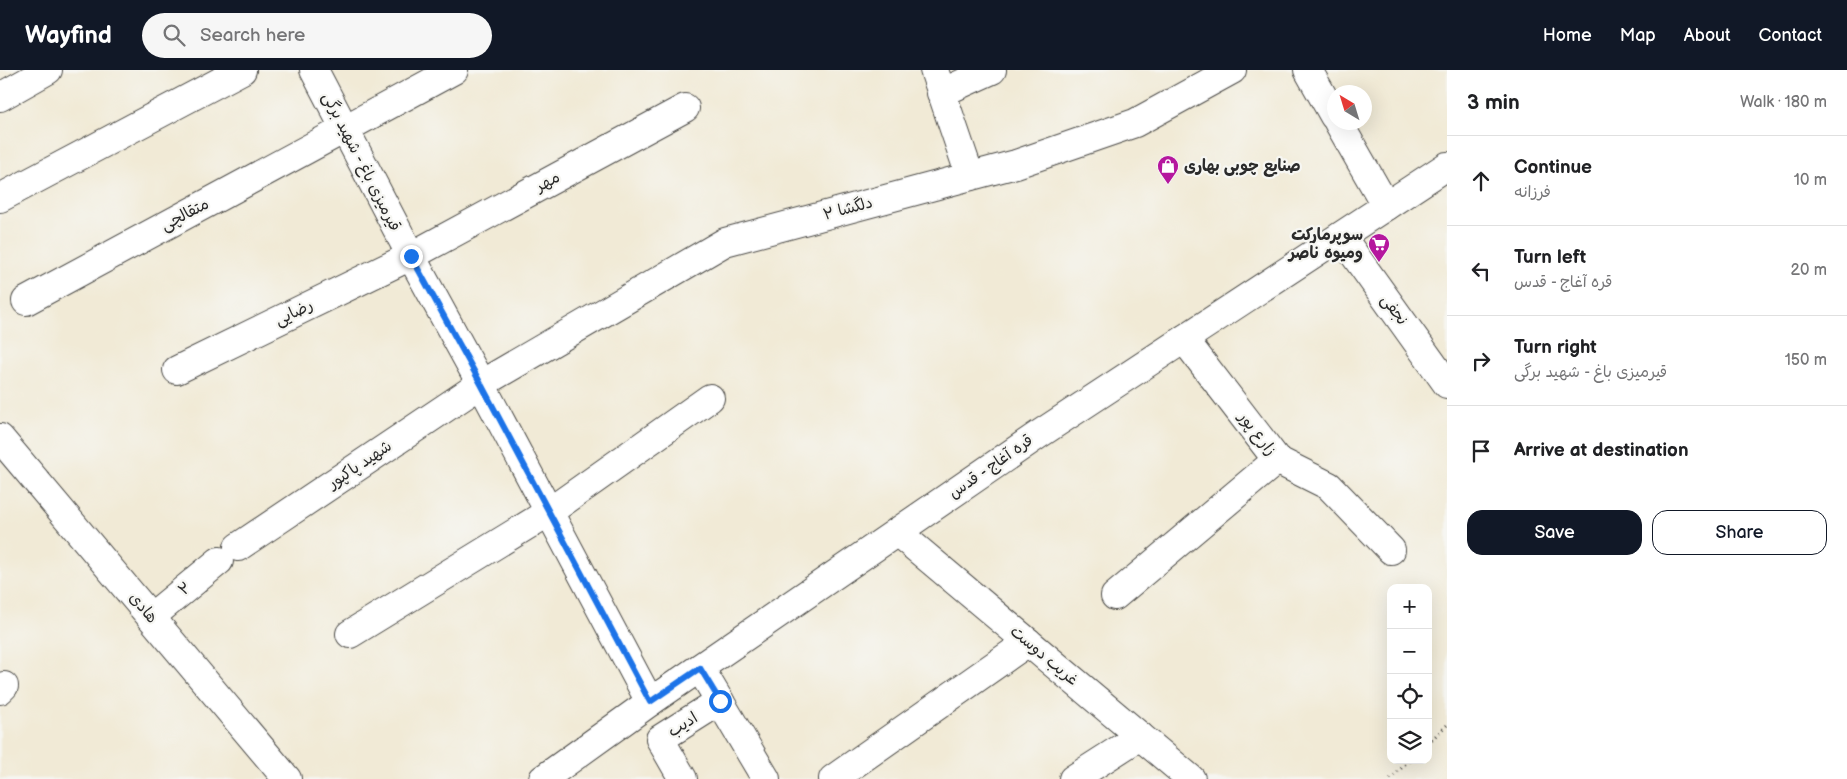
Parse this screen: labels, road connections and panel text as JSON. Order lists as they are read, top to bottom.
{
  "streets": {
    "street": [
      "قیرمیزی باغ - شهید برگی",
      "مهر",
      "دلگشا ۲",
      "متقالچی",
      "نجفی",
      "رضایی",
      "زارع پور",
      "شهید پاکپور",
      "قره آغاج - قدس",
      "۲",
      "هادی",
      "غریب دوست",
      "ادیب"
    ]
  },
  "crossings": [
    ["قیرمیزی باغ - شهید برگی", "مهر"],
    ["قیرمیزی باغ - شهید برگی", "دلگشا ۲"],
    ["قیرمیزی باغ - شهید برگی", "متقالچی"],
    ["قیرمیزی باغ - شهید برگی", "رضایی"],
    ["قیرمیزی باغ - شهید برگی", "شهید پاکپور"],
    ["قیرمیزی باغ - شهید برگی", "قره آغاج - قدس"],
    ["مهر", "رضایی"],
    ["دلگشا ۲", "شهید پاکپور"],
    ["نجفی", "قره آغاج - قدس"],
    ["زارع پور", "قره آغاج - قدس"],
    ["شهید پاکپور", "۲"],
    ["قره آغاج - قدس", "غریب دوست"],
    ["۲", "هادی"]
  ],
  "places": {
    "shop": ["صنایع چوبی بهاری"],
    "supermarket": ["سوپرمارکت ومیوه ناصر"]
  },
  "north": "top left",
  "page": {
    "header": "Wayfind",
    "search": "Search here",
    "nav": [
      "Home",
      "Map",
      "About",
      "Contact"
    ],
    "heading": ["3 min", "Walk · 180 m"],
    "list": [
      ["Continue", "فرزانه", "10 m"],
      ["Turn left", "قره آغاج - قدس", "20 m"],
      ["Turn right", "قیرمیزی باغ - شهید برگی", "150 m"],
      "Arrive at destination"
    ],
    "buttons": ["Save", "Share"],
    "map_buttons": ["+", "−"]
  }
}
